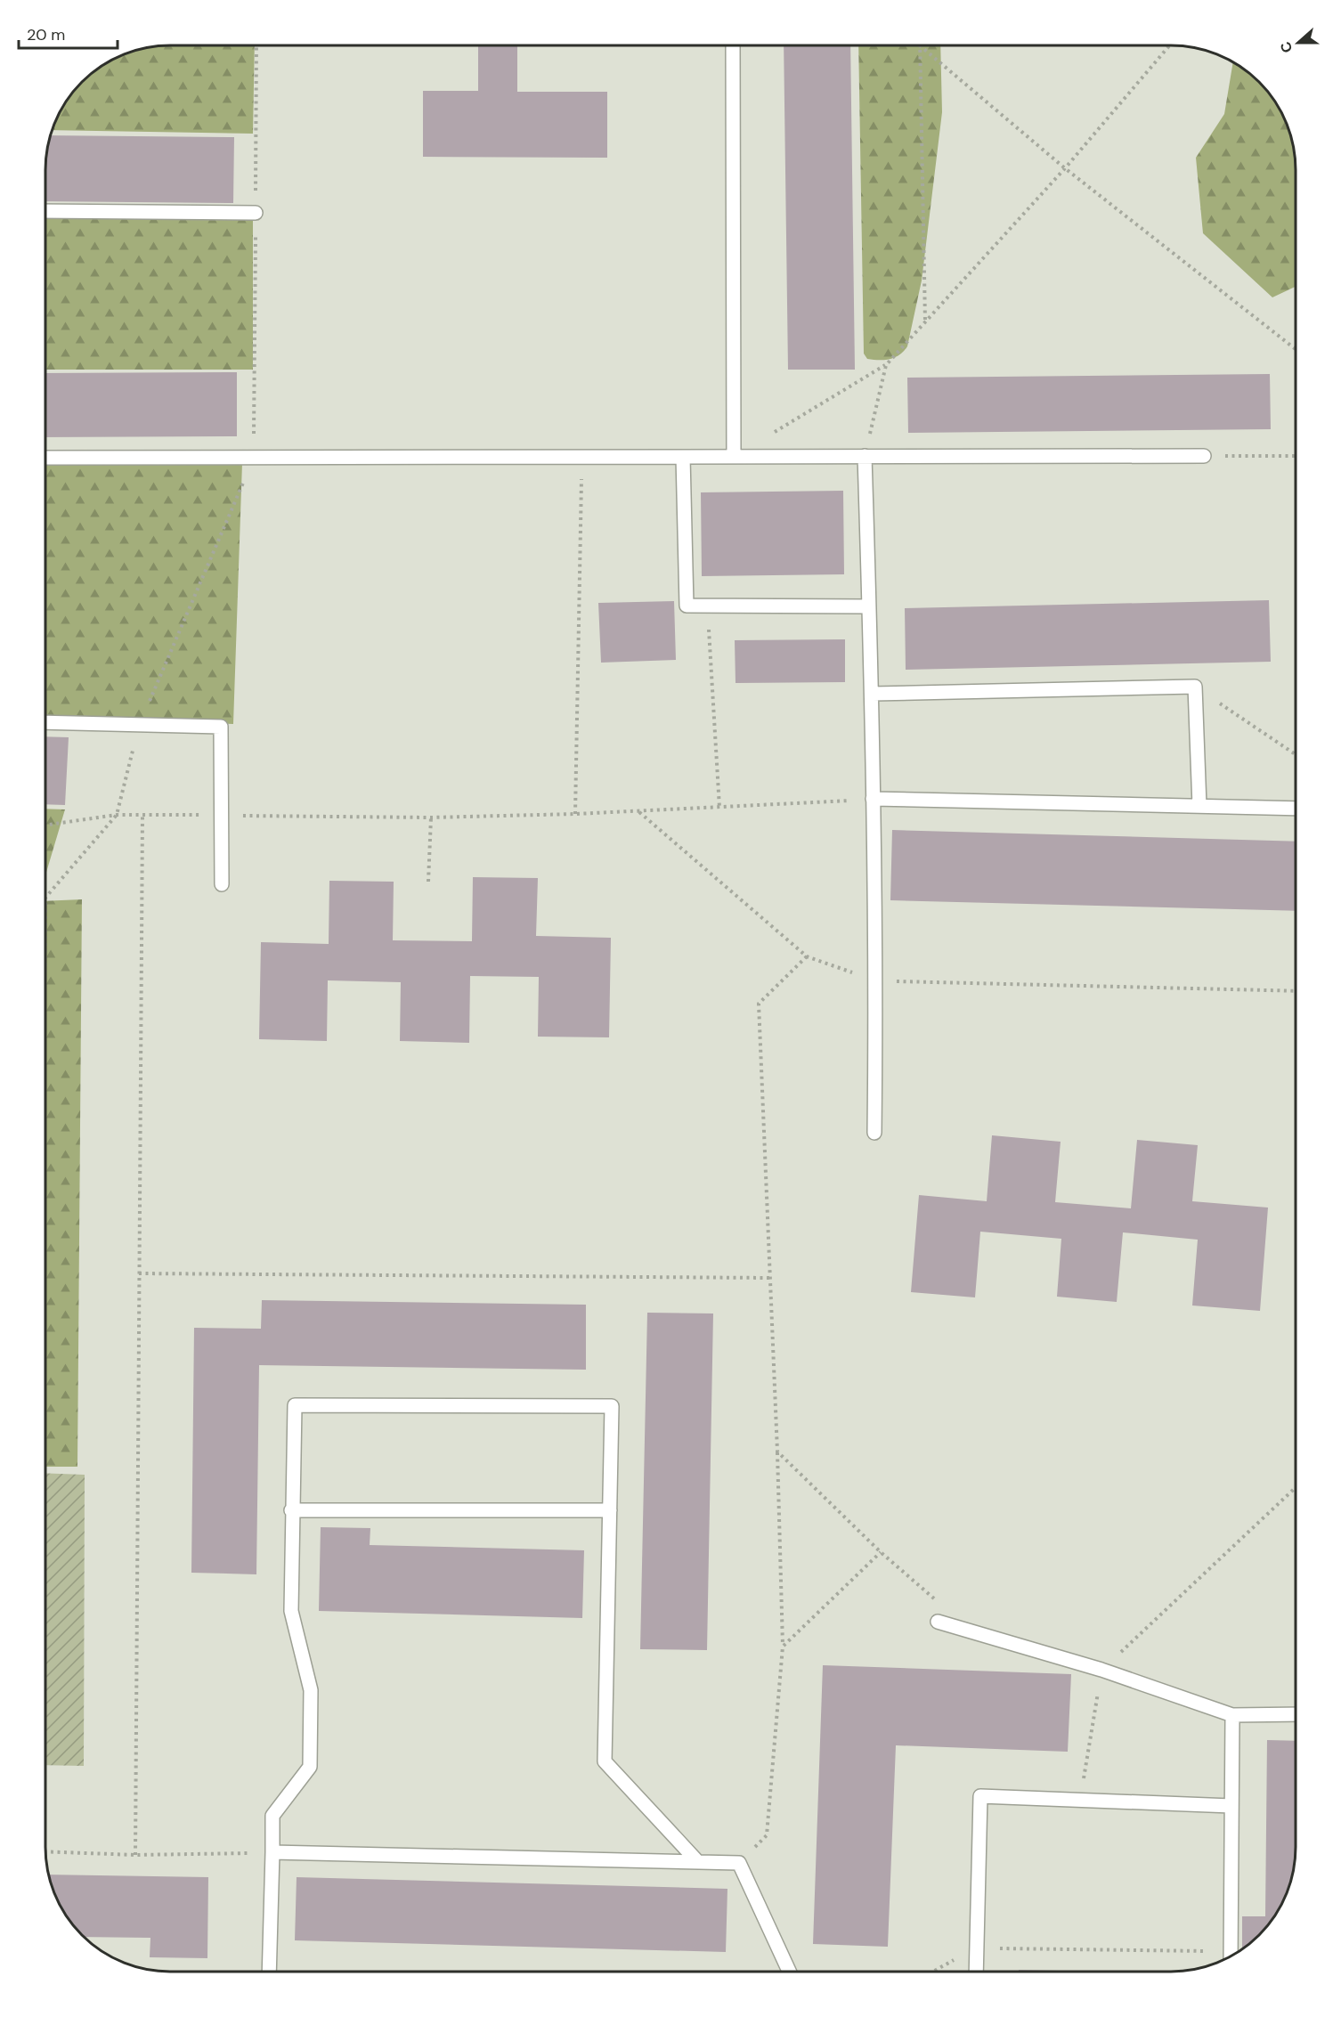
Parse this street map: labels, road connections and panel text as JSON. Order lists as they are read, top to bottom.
{
  "scale_bar": "20 m",
  "north": "left"
}
